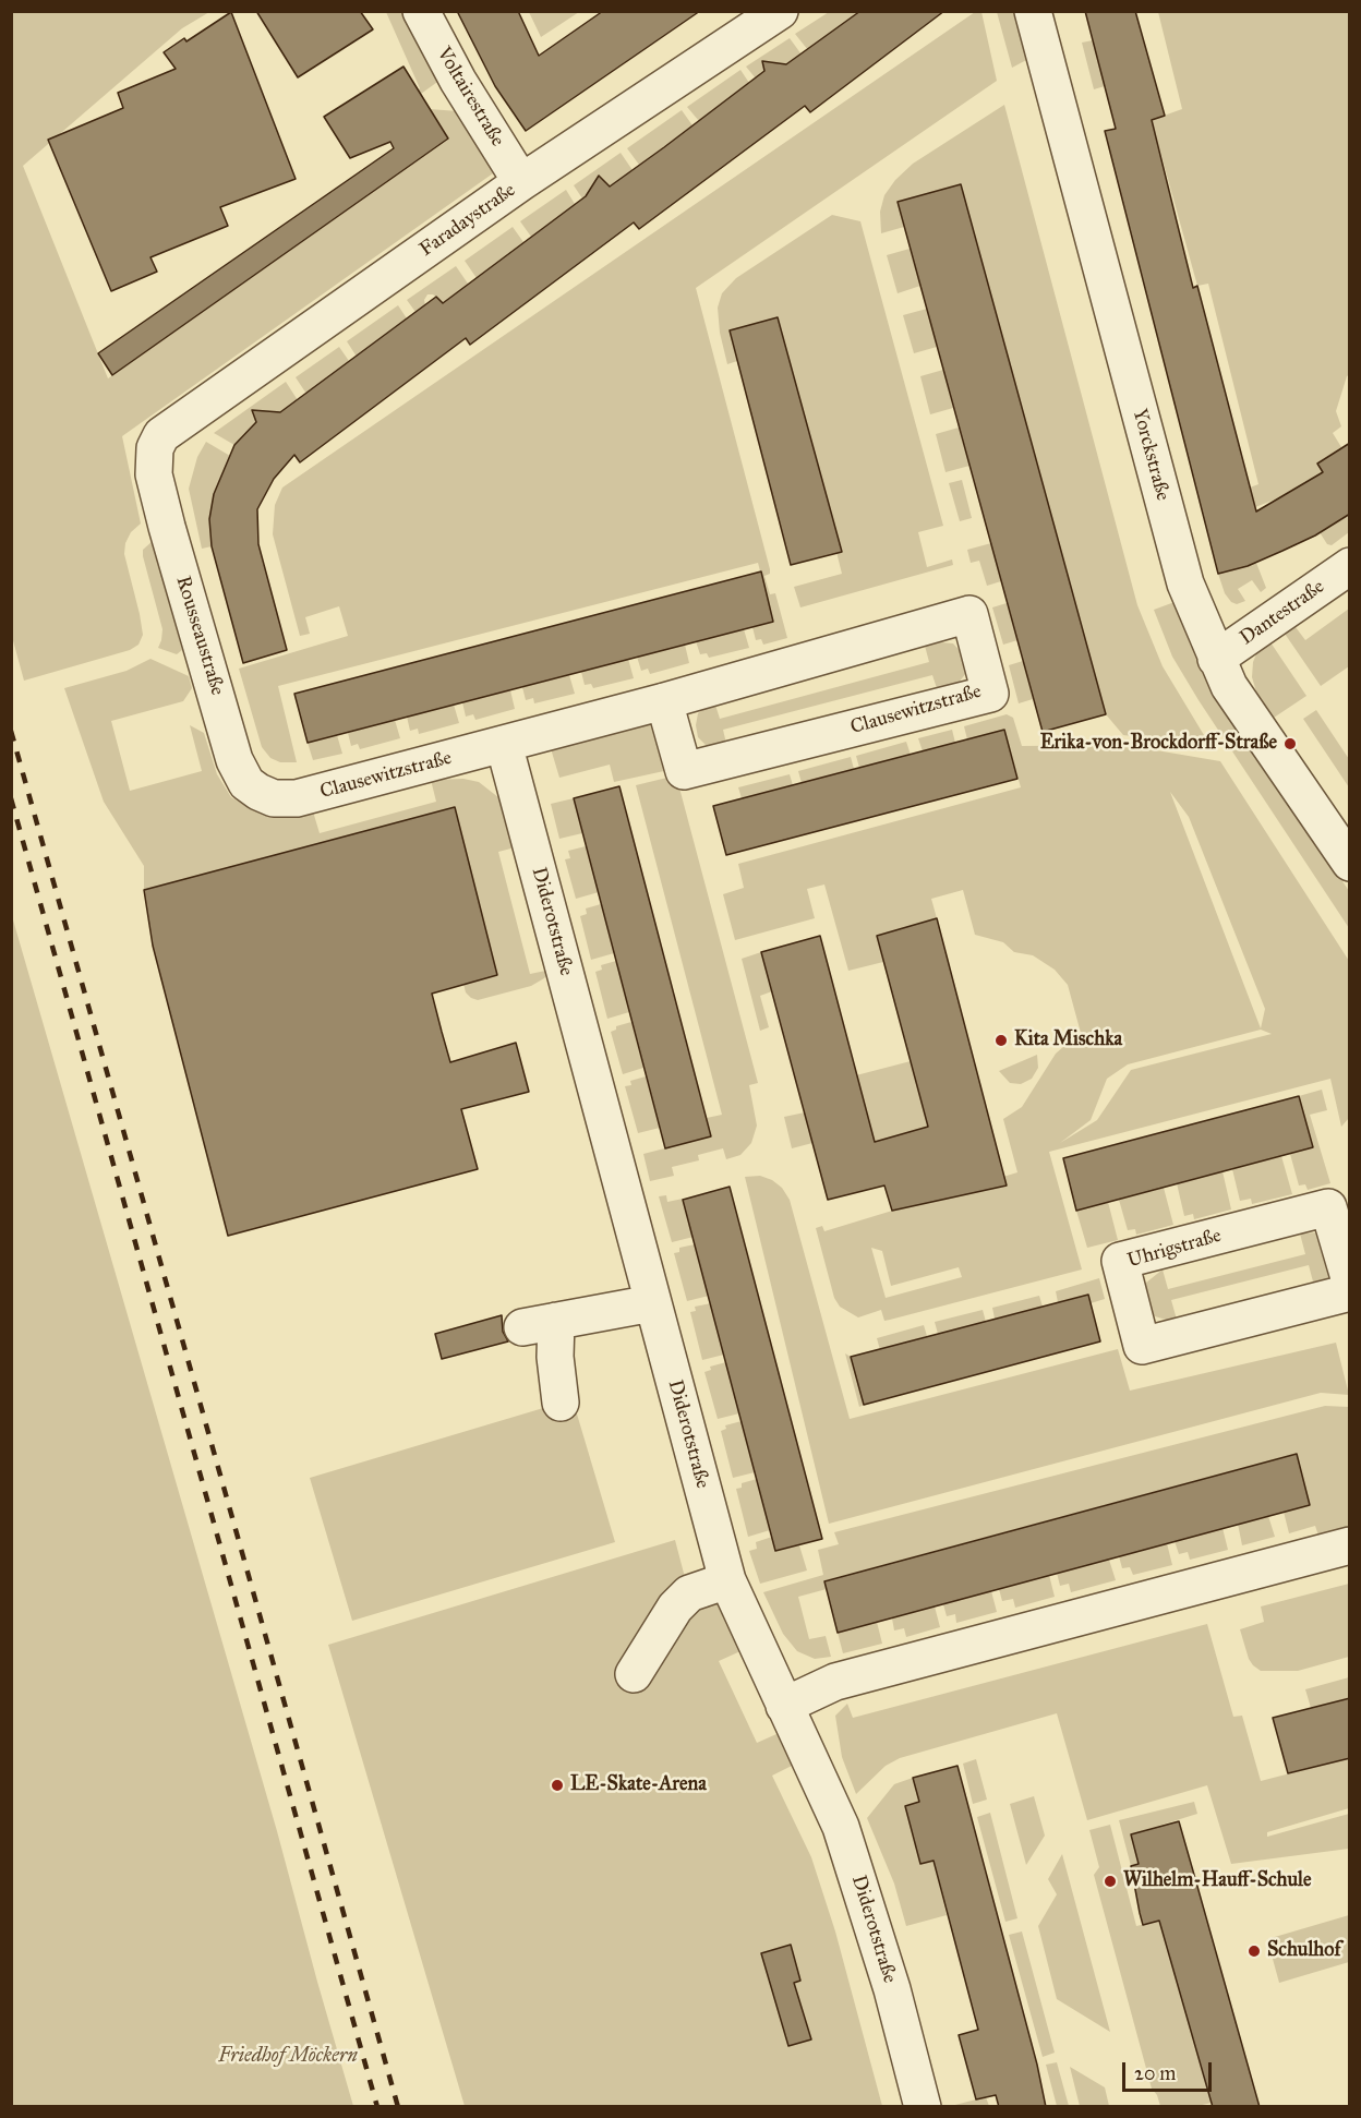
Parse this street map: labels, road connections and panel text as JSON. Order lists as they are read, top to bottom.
{
  "streets": {
    "street": [
      "Voltairestraße",
      "Faradaystraße",
      "Yorckstraße",
      "Dantestraße",
      "Rousseaustraße",
      "Clausewitzstraße",
      "Diderotstraße",
      "Uhrigstraße"
    ]
  },
  "crossings": [
    ["Voltairestraße", "Faradaystraße"],
    ["Faradaystraße", "Rousseaustraße"],
    ["Yorckstraße", "Dantestraße"],
    ["Rousseaustraße", "Clausewitzstraße"],
    ["Clausewitzstraße", "Diderotstraße"]
  ],
  "parks": ["Friedhof Möckern"],
  "places": [
    "Erika-von-Brockdorff-Straße",
    "Kita Mischka",
    "LE-Skate-Arena",
    "Wilhelm-Hauff-Schule",
    "Schulhof"
  ],
  "scale_bar": "20 m"
}
